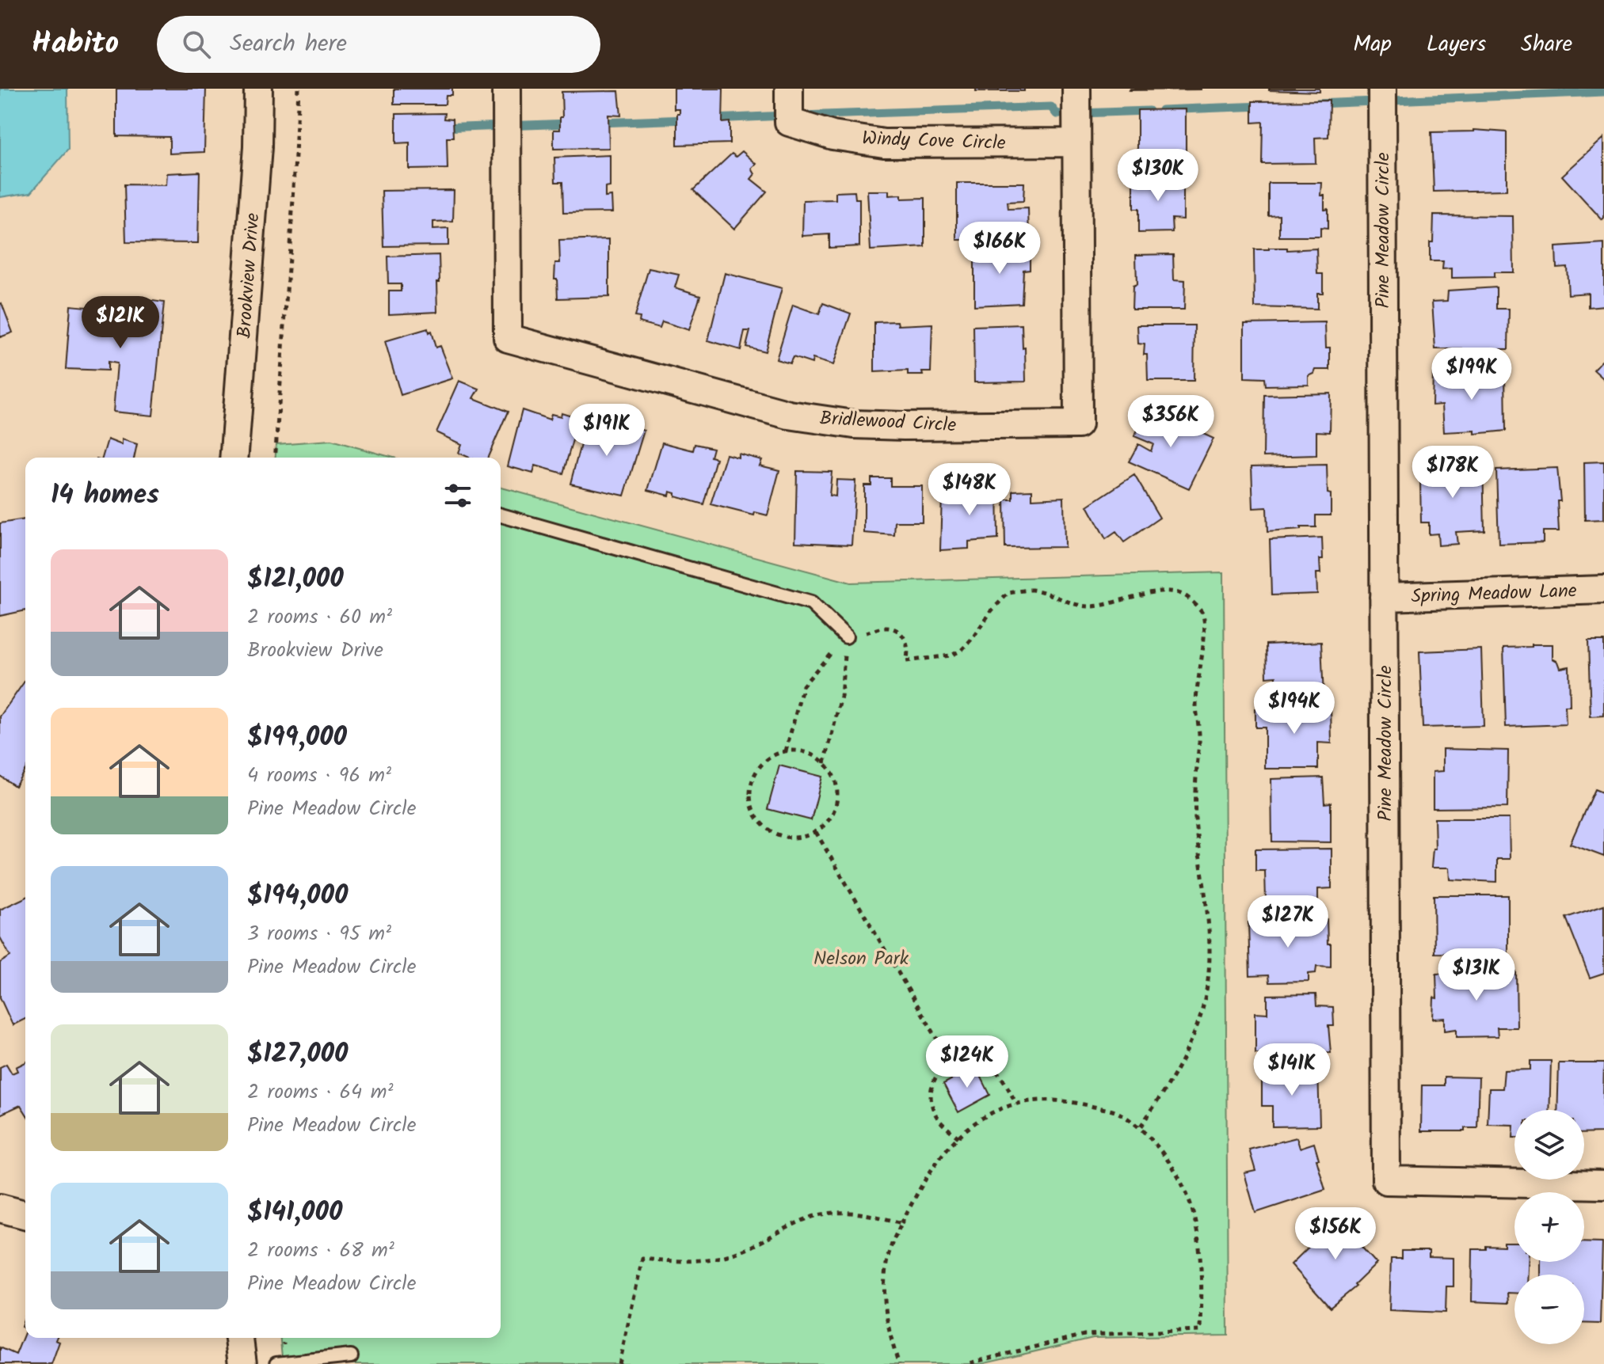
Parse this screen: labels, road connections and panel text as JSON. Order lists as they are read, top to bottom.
{
  "streets": {
    "street": [
      "Windy Cove Circle",
      "Pine Meadow Circle",
      "Brookview Drive",
      "Bridlewood Circle",
      "Spring Meadow Lane"
    ]
  },
  "crossings": [
    ["Windy Cove Circle", "Bridlewood Circle"],
    ["Pine Meadow Circle", "Spring Meadow Lane"]
  ],
  "parks": ["Nelson Park"],
  "page": {
    "header": "Habito",
    "search": "Search here",
    "nav": ["Map", "Layers", "Share"],
    "price": [
      "$130K",
      "$166K",
      "$121K",
      "$199K",
      "$356K",
      "$191K",
      "$178K",
      "$148K",
      "$194K",
      "$127K",
      "$131K",
      "$124K",
      "$141K",
      "$156K"
    ],
    "heading": "14 homes",
    "list": [
      {
        "name": "$121,000",
        "note": "2 rooms · 60 m² · Brookview Drive"
      },
      {
        "name": "$199,000",
        "note": "4 rooms · 96 m² · Pine Meadow Circle"
      },
      {
        "name": "$194,000",
        "note": "3 rooms · 95 m² · Pine Meadow Circle"
      },
      {
        "name": "$127,000",
        "note": "2 rooms · 64 m² · Pine Meadow Circle"
      },
      {
        "name": "$141,000",
        "note": "2 rooms · 68 m² · Pine Meadow Circle"
      }
    ],
    "map_buttons": ["+", "−"]
  }
}
